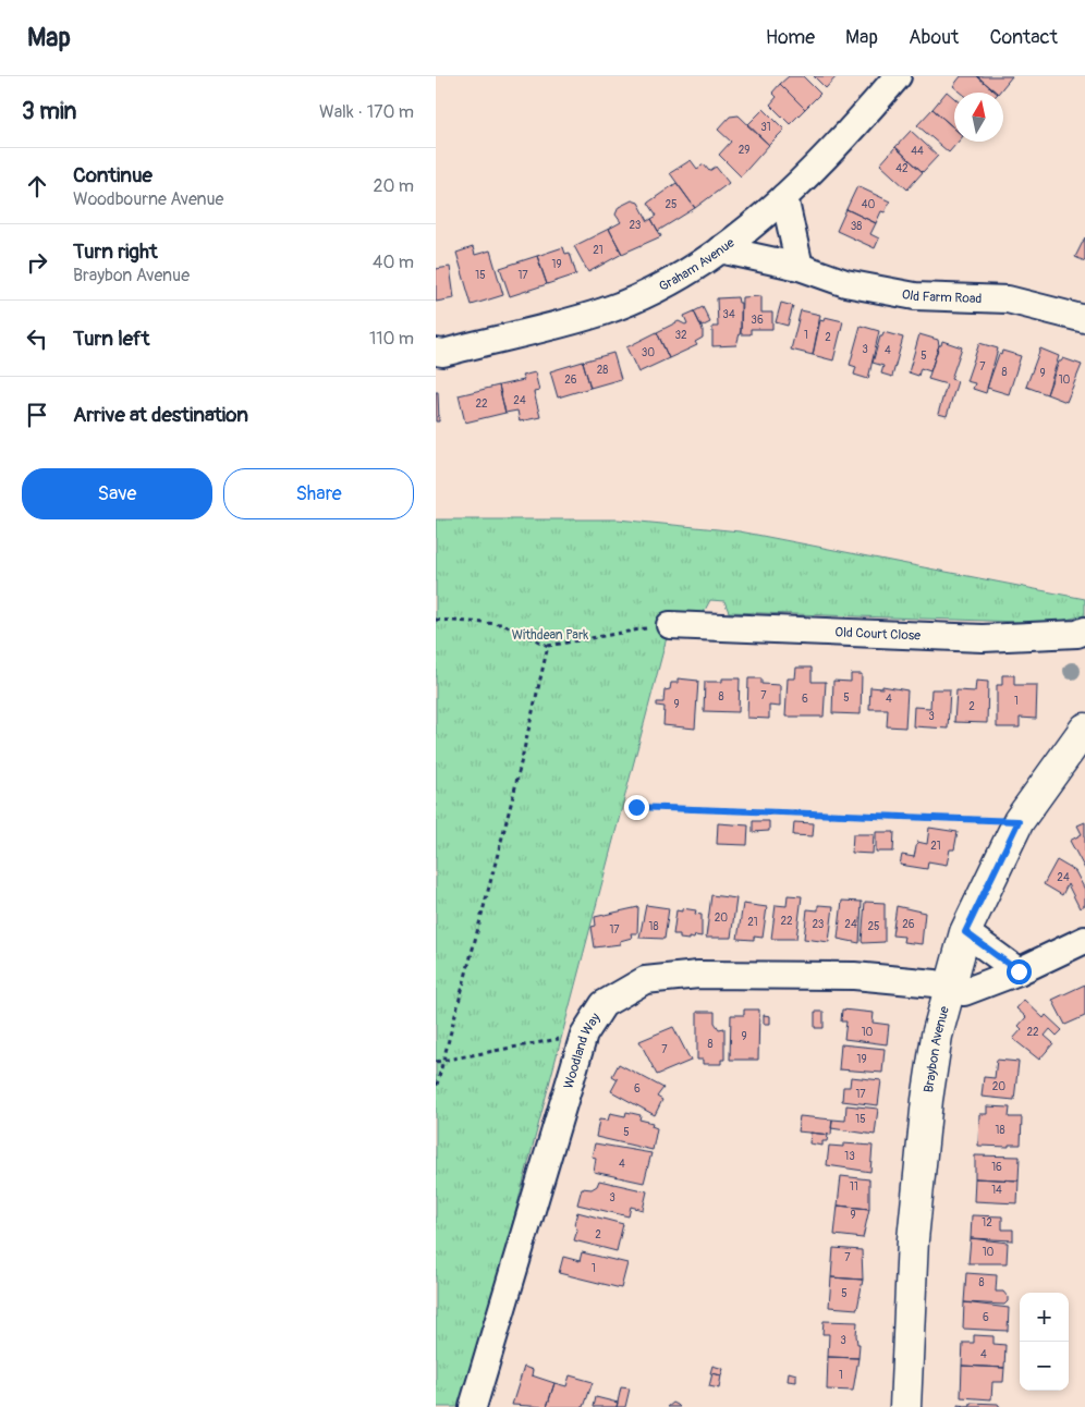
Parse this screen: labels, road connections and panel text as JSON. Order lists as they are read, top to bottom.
{
  "streets": {
    "street": [
      "Graham Avenue",
      "Old Farm Road",
      "Old Court Close",
      "Braybon Avenue",
      "Woodland Way"
    ]
  },
  "crossings": [
    ["Graham Avenue", "Old Farm Road"],
    ["Braybon Avenue", "Woodland Way"]
  ],
  "parks": ["Withdean Park"],
  "house_numbers": [
    "31",
    "29",
    "44",
    "42",
    "25",
    "40",
    "23",
    "38",
    "21",
    "19",
    "15",
    "17",
    "34",
    "36",
    "32",
    "1",
    "2",
    "3",
    "4",
    "30",
    "5",
    "7",
    "28",
    "8",
    "9",
    "26",
    "10",
    "24",
    "22",
    "7",
    "8",
    "5",
    "6",
    "4",
    "1",
    "9",
    "2",
    "3",
    "21",
    "24",
    "20",
    "22",
    "21",
    "23",
    "24",
    "26",
    "18",
    "25",
    "17",
    "10",
    "22",
    "9",
    "8",
    "7",
    "19",
    "20",
    "6",
    "17",
    "15",
    "18",
    "5",
    "13",
    "4",
    "16",
    "11",
    "14",
    "3",
    "9",
    "12",
    "2",
    "10",
    "7",
    "1",
    "8",
    "5",
    "6",
    "3",
    "4",
    "1"
  ],
  "north": "top",
  "page": {
    "header": "Map",
    "nav": [
      "Home",
      "Map",
      "About",
      "Contact"
    ],
    "heading": ["3 min", "Walk · 170 m"],
    "list": [
      ["Continue", "Woodbourne Avenue", "20 m"],
      ["Turn right", "Braybon Avenue", "40 m"],
      ["Turn left", "110 m"],
      "Arrive at destination"
    ],
    "buttons": ["Save", "Share"],
    "map_buttons": ["+", "−"]
  }
}
